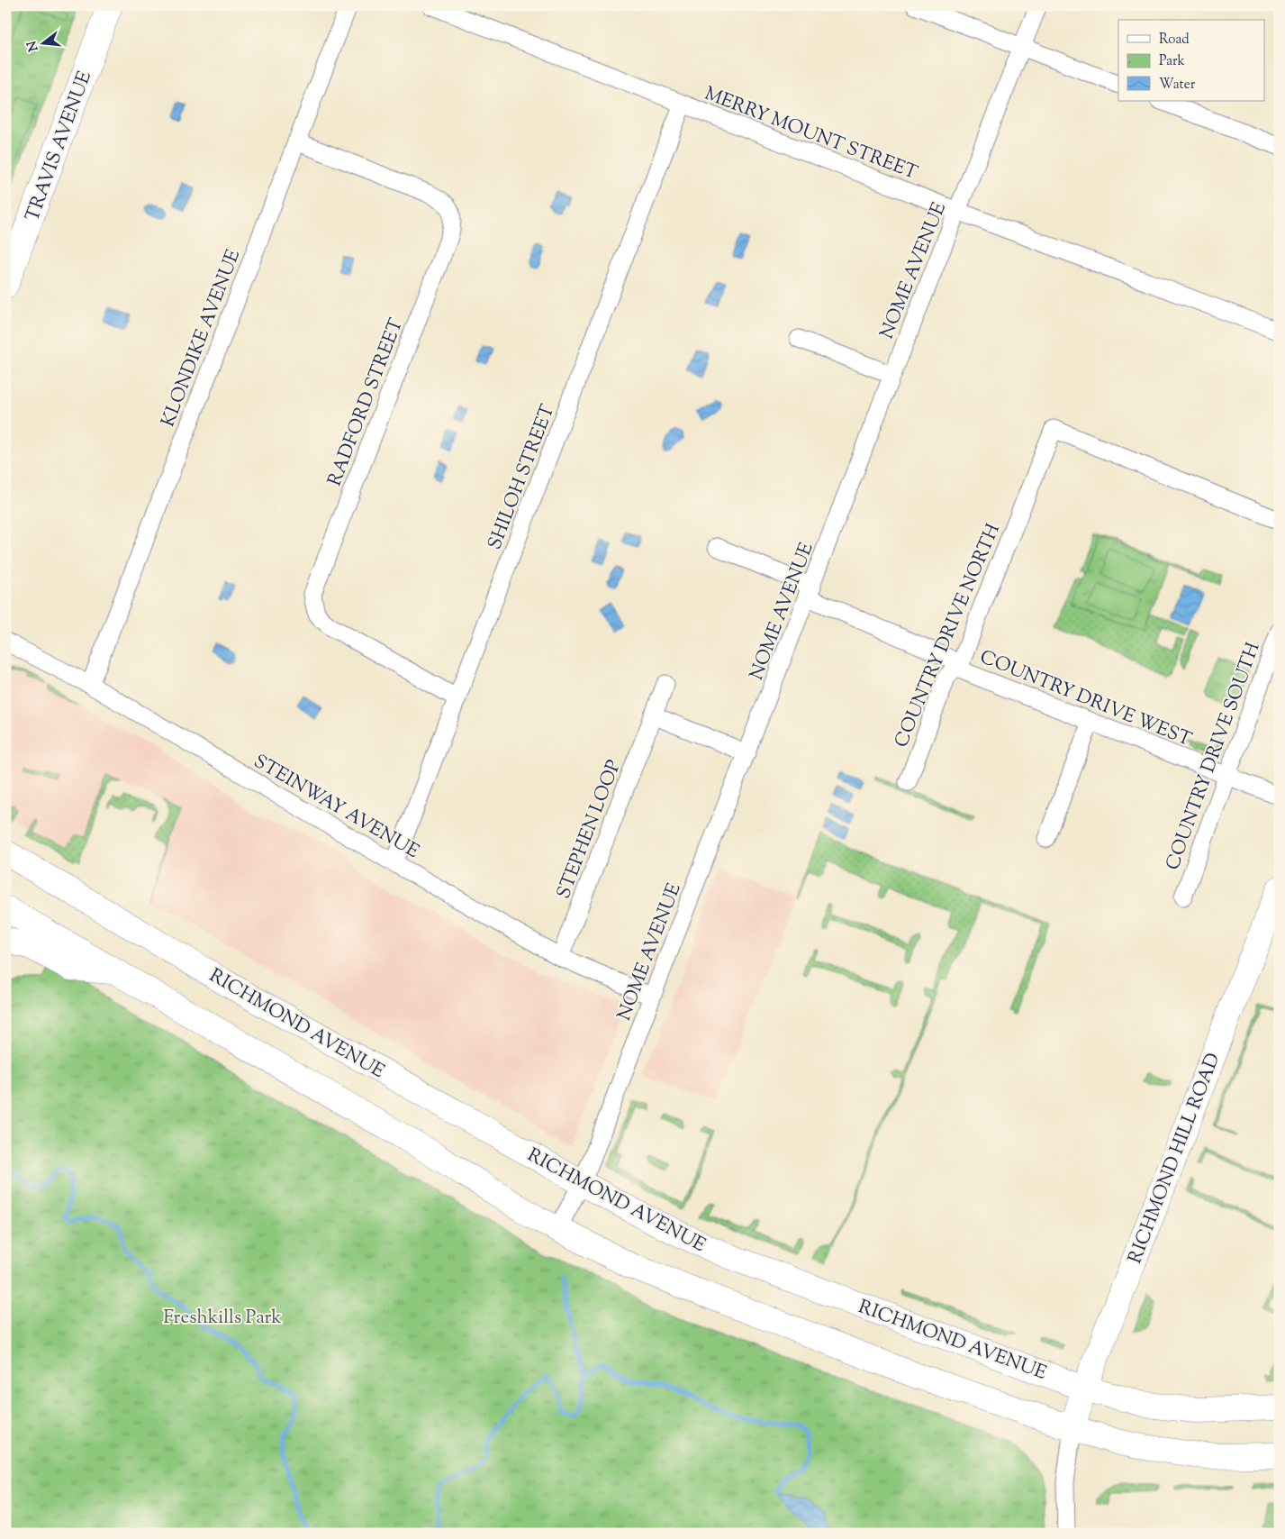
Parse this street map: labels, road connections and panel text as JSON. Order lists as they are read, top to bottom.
{
  "streets": {
    "main road": ["TRAVIS AVENUE", "RICHMOND AVENUE", "RICHMOND HILL ROAD"],
    "street": [
      "MERRY MOUNT STREET",
      "NOME AVENUE",
      "KLONDIKE AVENUE",
      "RADFORD STREET",
      "SHILOH STREET",
      "COUNTRY DRIVE NORTH",
      "COUNTRY DRIVE WEST",
      "COUNTRY DRIVE SOUTH",
      "STEINWAY AVENUE",
      "STEPHEN LOOP"
    ]
  },
  "crossings": [
    ["MERRY MOUNT STREET", "NOME AVENUE"],
    ["MERRY MOUNT STREET", "SHILOH STREET"],
    ["NOME AVENUE", "COUNTRY DRIVE WEST"],
    ["NOME AVENUE", "STEINWAY AVENUE"],
    ["NOME AVENUE", "RICHMOND AVENUE"],
    ["KLONDIKE AVENUE", "RADFORD STREET"],
    ["KLONDIKE AVENUE", "STEINWAY AVENUE"],
    ["RADFORD STREET", "SHILOH STREET"],
    ["SHILOH STREET", "STEINWAY AVENUE"],
    ["COUNTRY DRIVE NORTH", "COUNTRY DRIVE WEST"],
    ["COUNTRY DRIVE WEST", "COUNTRY DRIVE SOUTH"],
    ["STEINWAY AVENUE", "STEPHEN LOOP"],
    ["RICHMOND AVENUE", "RICHMOND HILL ROAD"]
  ],
  "parks": ["Freshkills Park"],
  "legend": ["Road", "Park", "Water"],
  "north": "left"
}
